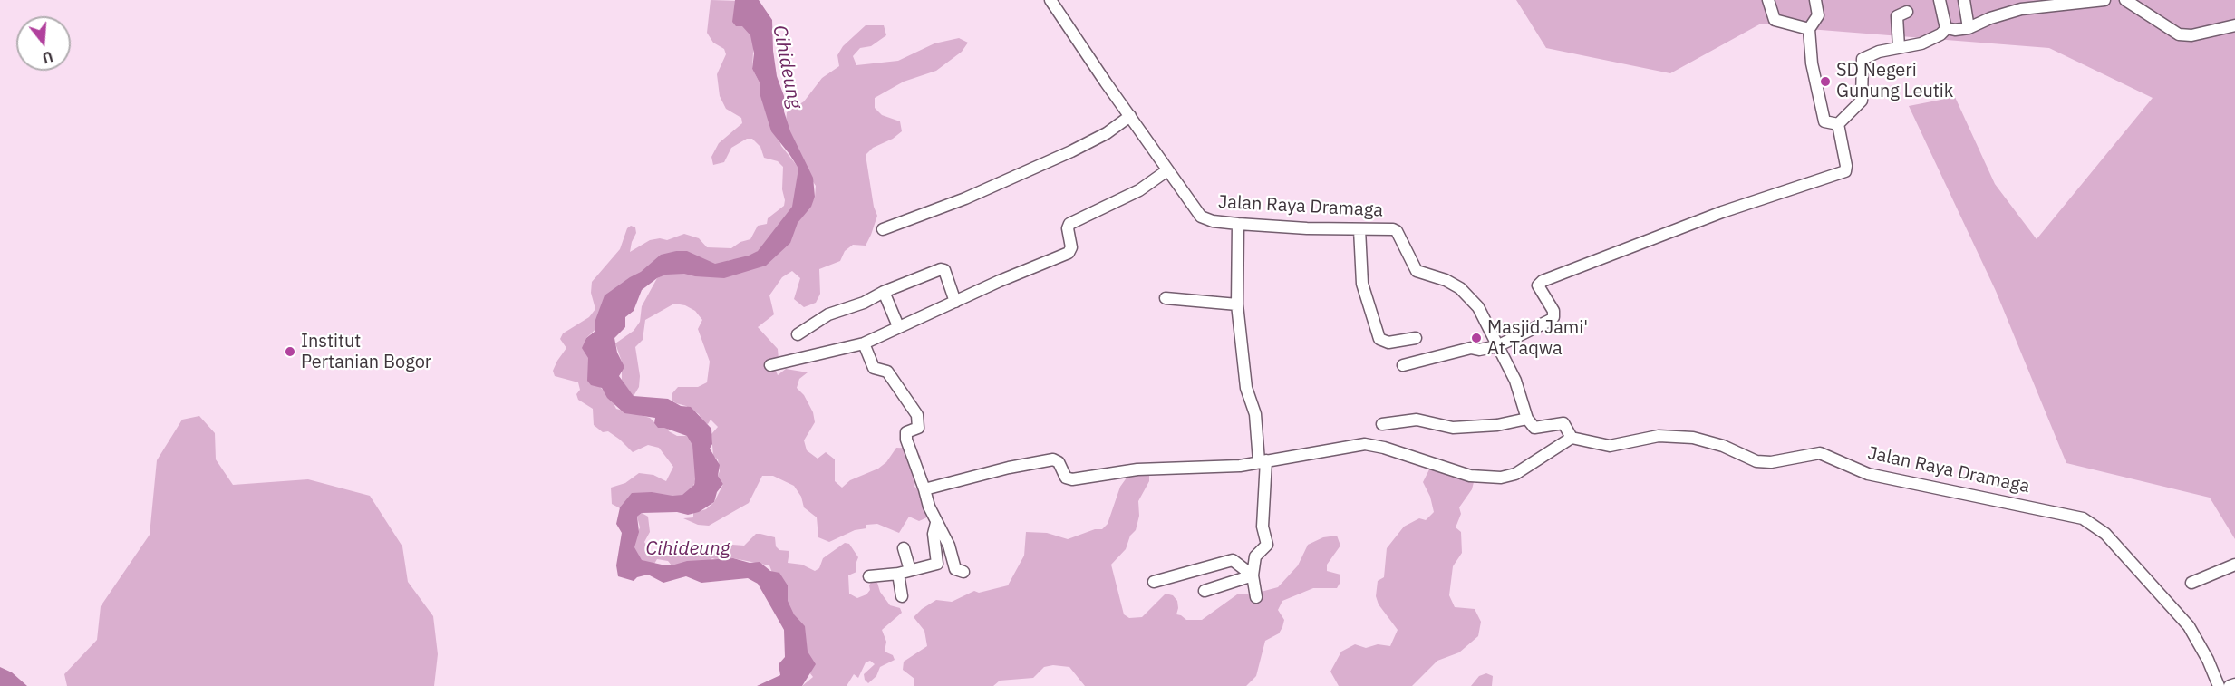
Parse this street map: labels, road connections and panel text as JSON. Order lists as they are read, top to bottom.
{
  "streets": {
    "street": ["Jalan Raya Dramaga"]
  },
  "water": ["Cihideung"],
  "places": ["SD Negeri Gunung Leutik", "Masjid Jami' At Taqwa", "Institut Pertanian Bogor"],
  "north": "bottom"
}
